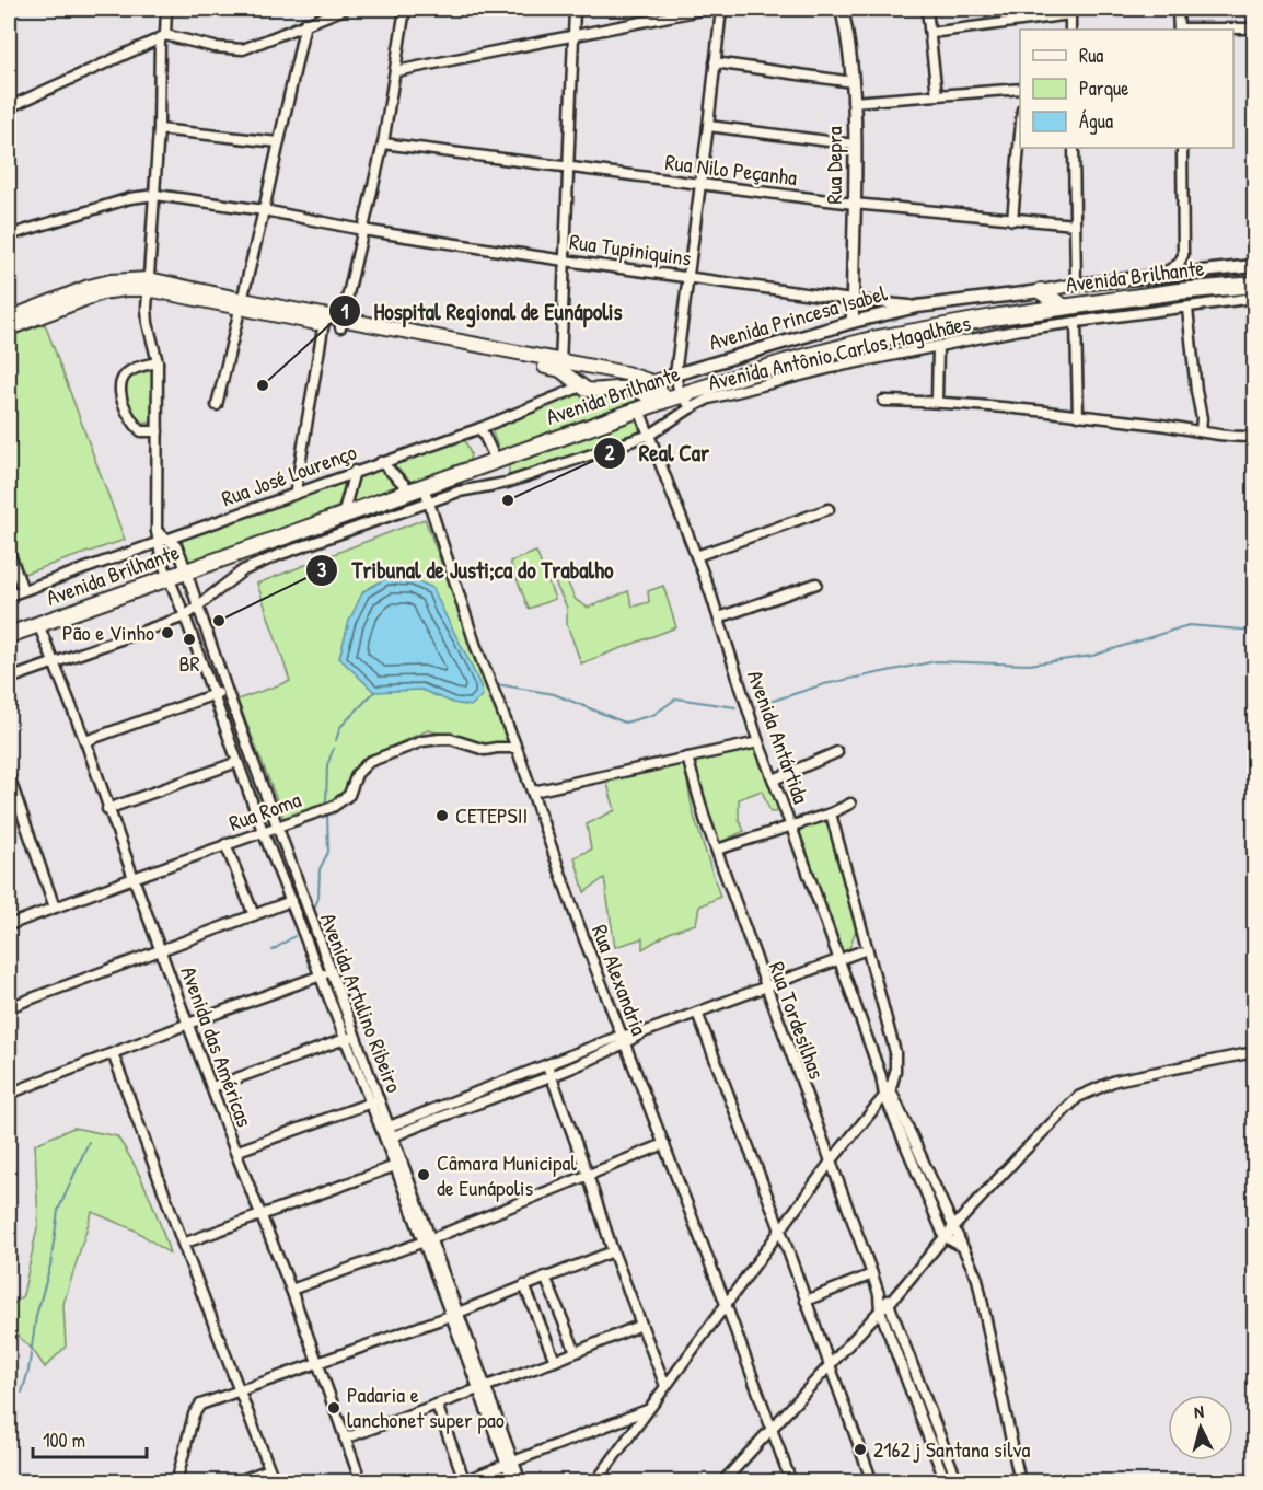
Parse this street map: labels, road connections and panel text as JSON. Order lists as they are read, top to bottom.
{
  "streets": {
    "main road": ["Avenida Brilhante"],
    "street": [
      "Rua Depra",
      "Rua Nilo Peçanha",
      "Rua Tupiniquins",
      "Avenida Princesa Isabel",
      "Avenida Antônio Carlos Magalhães",
      "Rua José Lourenço",
      "Avenida Antártida",
      "Rua Roma",
      "Rua Alexandria",
      "Avenida Artulino Ribeiro",
      "Rua Tordesilhas",
      "Avenida das Américas"
    ]
  },
  "crossings": [
    ["Rua Depra", "Rua Nilo Peçanha"],
    ["Rua Depra", "Rua Tupiniquins"],
    ["Rua Depra", "Avenida Princesa Isabel"],
    ["Rua Nilo Peçanha", "Avenida Antártida"],
    ["Rua Tupiniquins", "Avenida Princesa Isabel"],
    ["Rua Tupiniquins", "Avenida Antártida"],
    ["Rua Tupiniquins", "Avenida Artulino Ribeiro"],
    ["Avenida Brilhante", "Avenida Antártida"],
    ["Avenida Brilhante", "Rua Alexandria"],
    ["Avenida Brilhante", "Avenida Artulino Ribeiro"],
    ["Avenida Brilhante", "Avenida das Américas"],
    ["Avenida Princesa Isabel", "Avenida Antártida"],
    ["Avenida Antônio Carlos Magalhães", "Avenida Antártida"],
    ["Avenida Antônio Carlos Magalhães", "Rua Alexandria"],
    ["Avenida Antônio Carlos Magalhães", "Avenida Artulino Ribeiro"],
    ["Rua José Lourenço", "Avenida Artulino Ribeiro"],
    ["Rua Roma", "Rua Alexandria"],
    ["Rua Roma", "Avenida Artulino Ribeiro"],
    ["Rua Roma", "Avenida das Américas"]
  ],
  "places": [
    "Hospital Regional de Eunápolis",
    "Real Car",
    "Tribunal de Justi;ca do Trabalho",
    "Pão e Vinho",
    "BR",
    "CETEPSII",
    "Câmara Municipal de Eunápolis",
    "Padaria e lanchonet super pao",
    "2162 j Santana silva"
  ],
  "legend": ["Rua", "Parque", "Água"],
  "scale_bar": "100 m",
  "north": "top"
}
